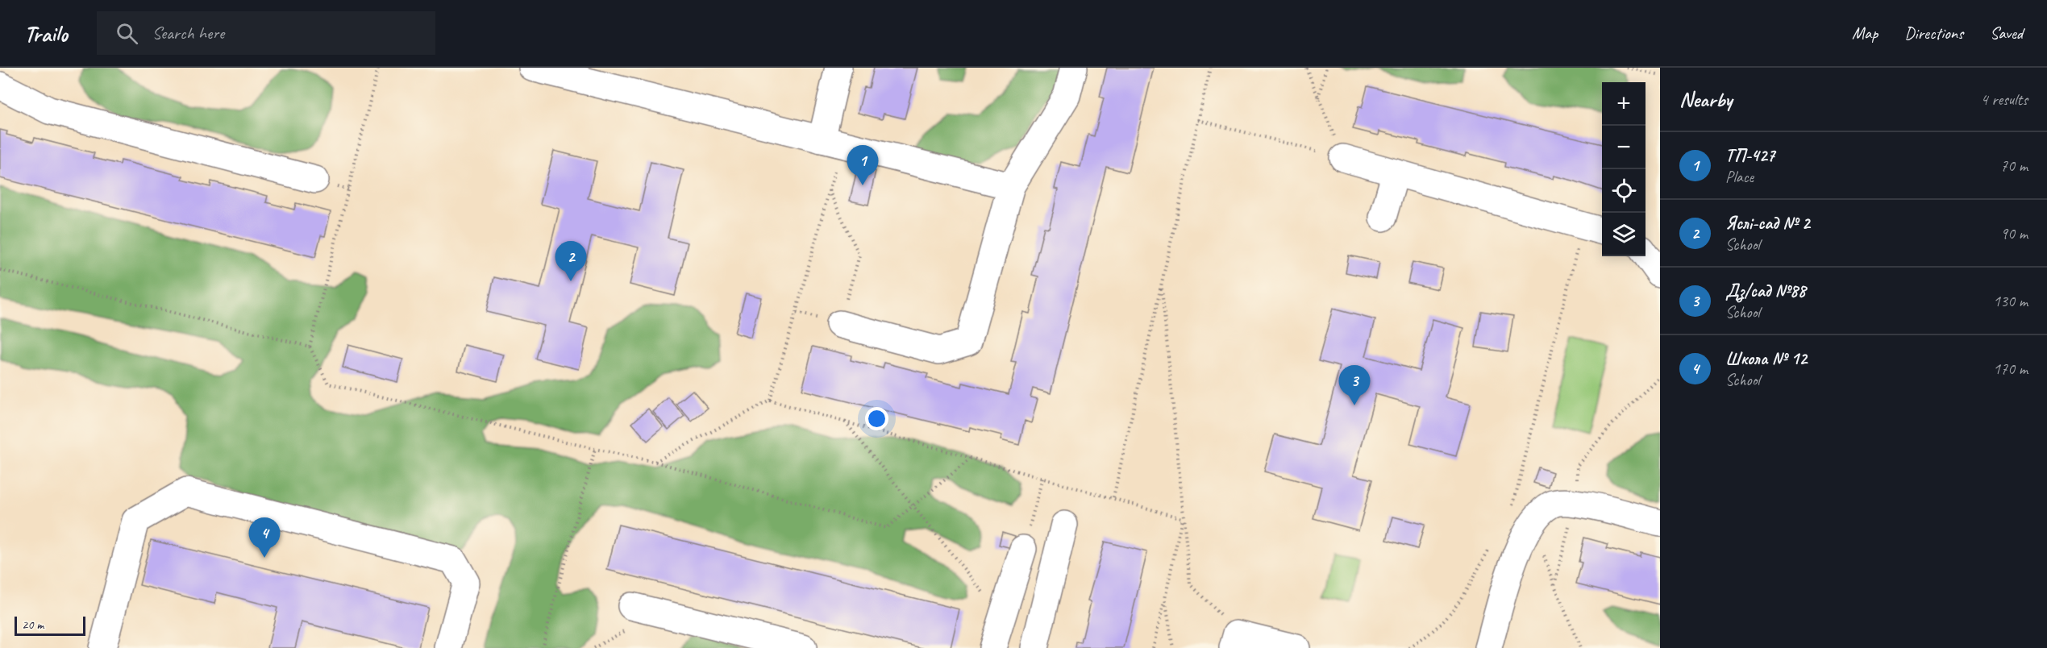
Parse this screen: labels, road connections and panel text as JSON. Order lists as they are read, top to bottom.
{
  "scale_bar": "20 m",
  "page": {
    "header": "Trailo",
    "search": "Search here",
    "nav": ["Map", "Directions", "Saved"],
    "heading": ["Nearby", "4 results"],
    "map_buttons": ["+", "−"],
    "list": [
      {
        "mark": "1",
        "name": "ТП-427",
        "note": "Place",
        "value": "70 m"
      },
      {
        "mark": "2",
        "name": "Яслі-сад № 2",
        "note": "School",
        "value": "90 m"
      },
      {
        "mark": "3",
        "name": "Дз/сад №88",
        "note": "School",
        "value": "130 m"
      },
      {
        "mark": "4",
        "name": "Школа № 12",
        "note": "School",
        "value": "170 m"
      }
    ],
    "pins": [
      "1",
      "2",
      "3",
      "4"
    ],
    "scale": "20 m"
  }
}
